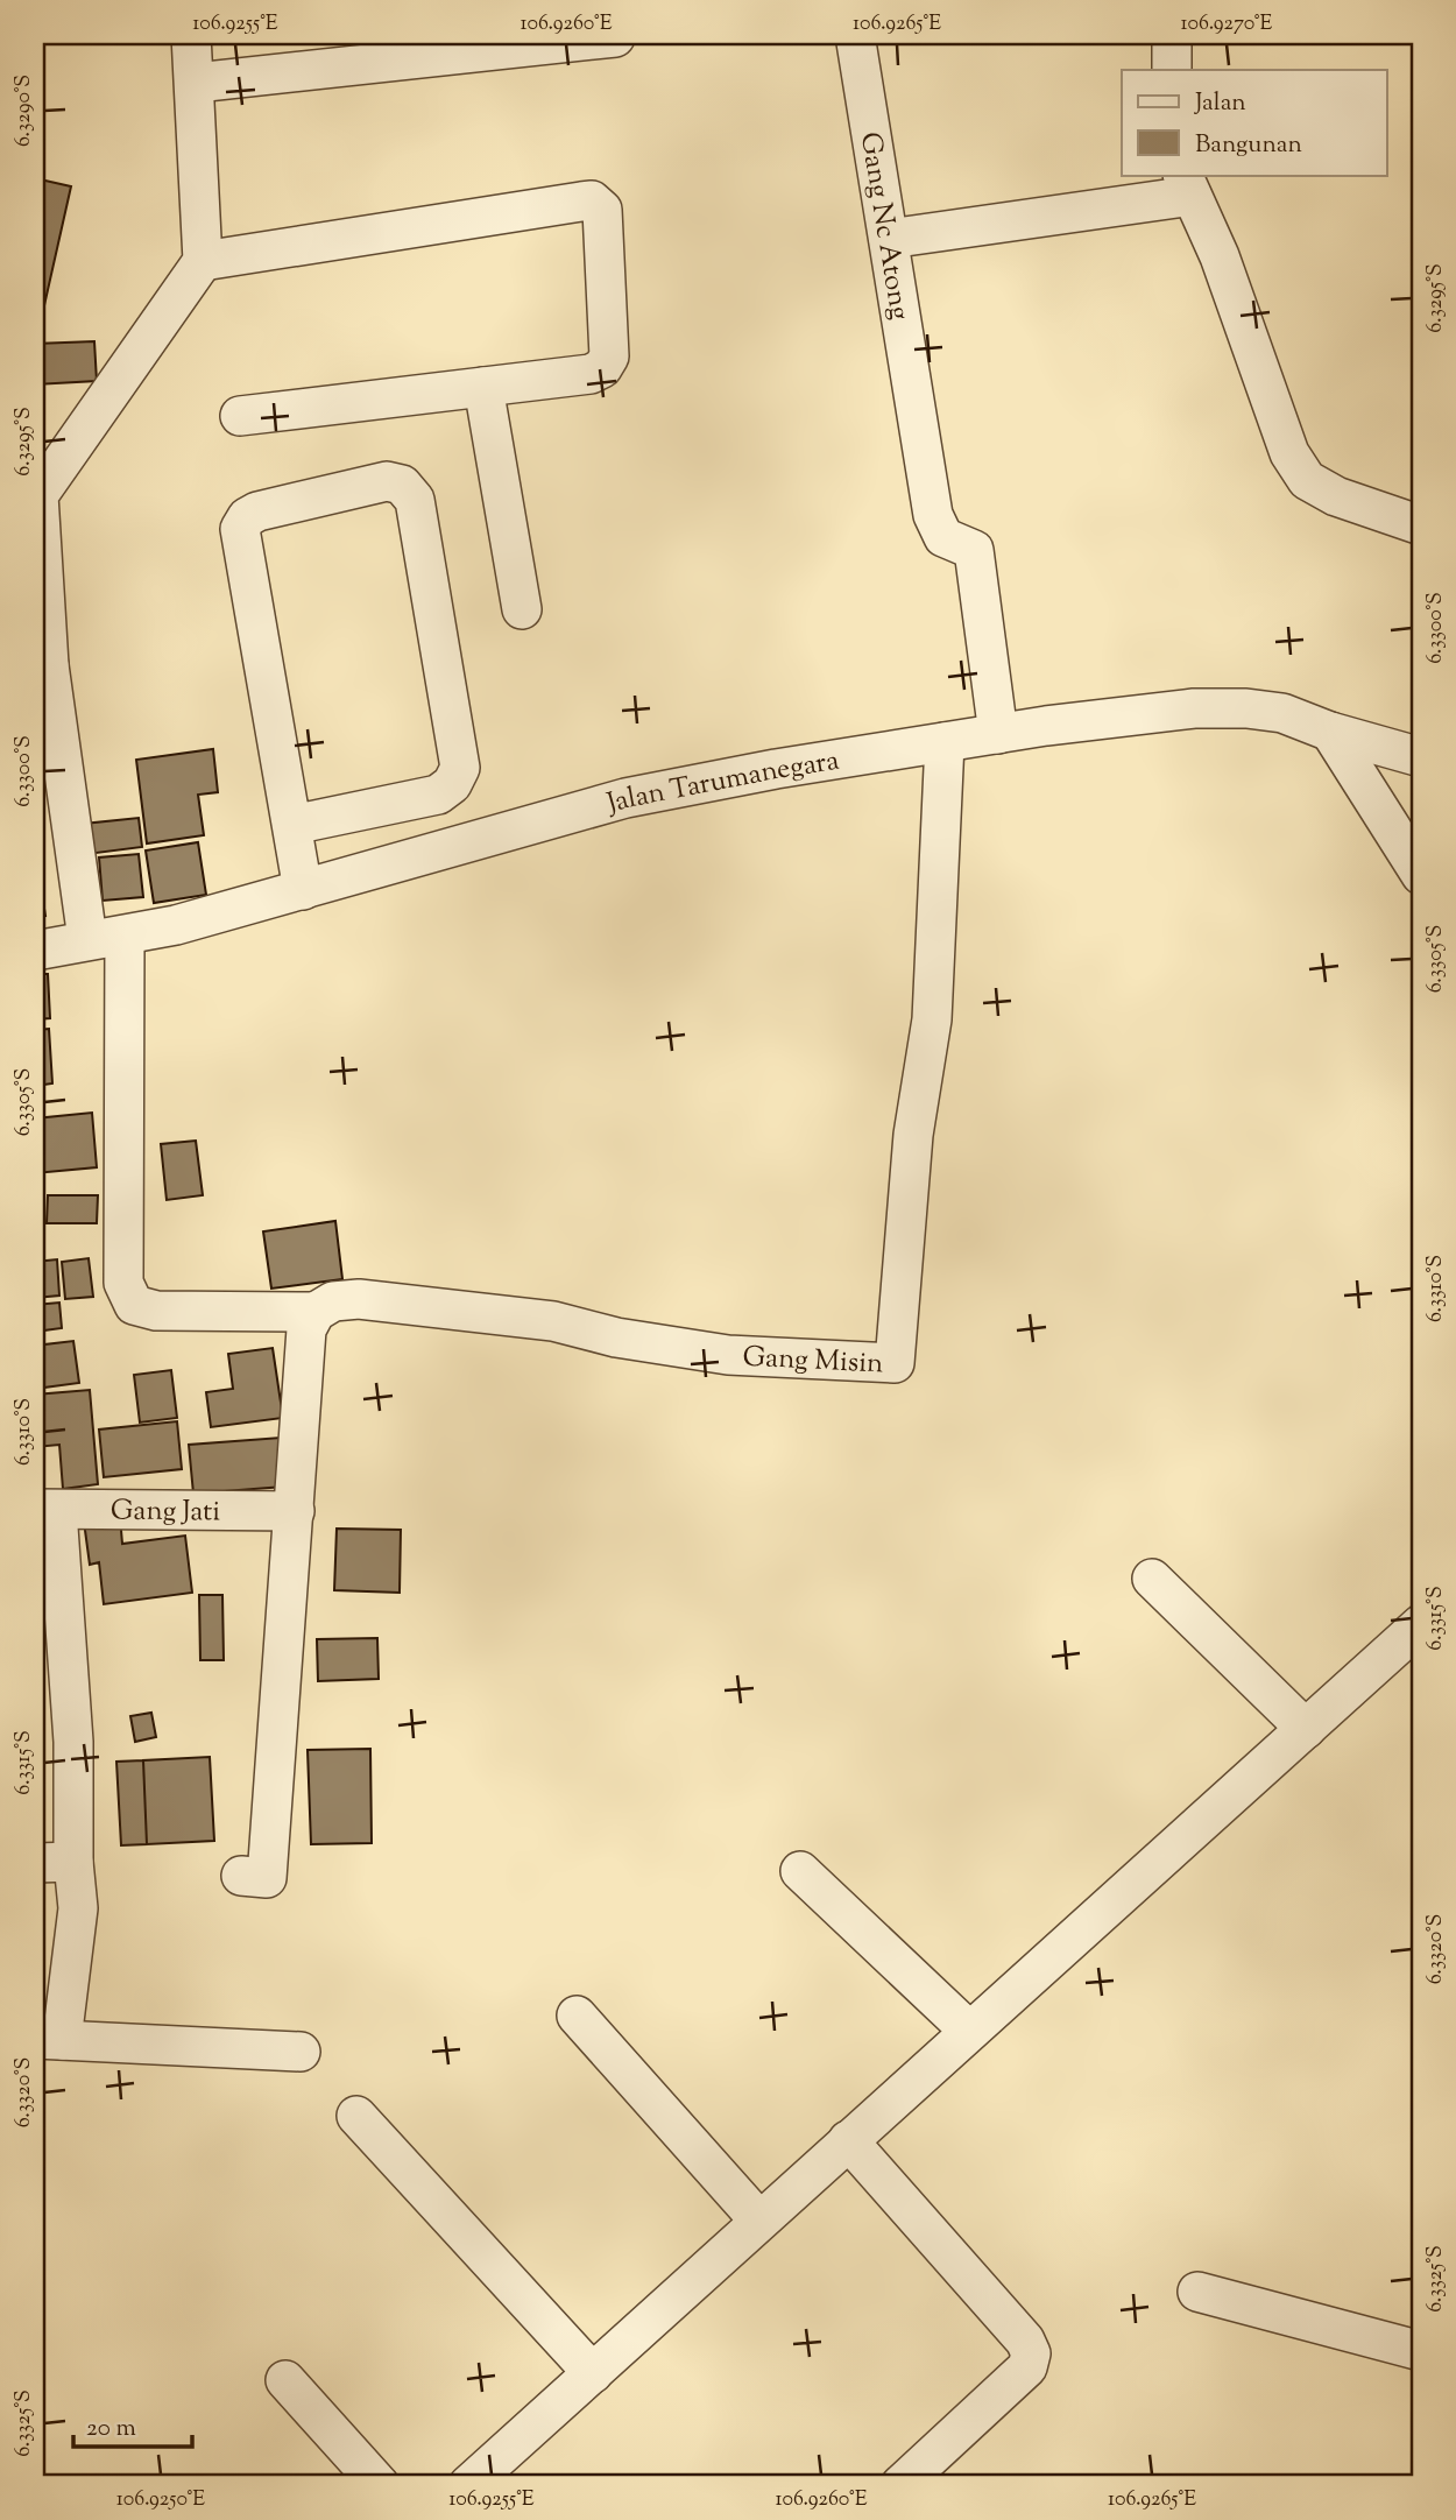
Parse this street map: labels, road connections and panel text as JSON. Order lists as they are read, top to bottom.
{
  "streets": {
    "street": [
      "Gang Nc Atong",
      "Jalan Tarumanegara",
      "Gang Misin",
      "Gang Jati"
    ]
  },
  "crossings": [
    ["Gang Nc Atong", "Jalan Tarumanegara"],
    ["Jalan Tarumanegara", "Gang Misin"]
  ],
  "legend": ["Jalan", "Bangunan"],
  "scale_bar": "20 m",
  "coordinates": [
    "106.9255°E",
    "106.9260°E",
    "106.9265°E",
    "106.9270°E",
    "6.3290°S",
    "6.3295°S",
    "6.3300°S",
    "6.3305°S",
    "6.3310°S",
    "6.3315°S",
    "6.3320°S",
    "6.3325°S",
    "106.9250°E"
  ]
}
